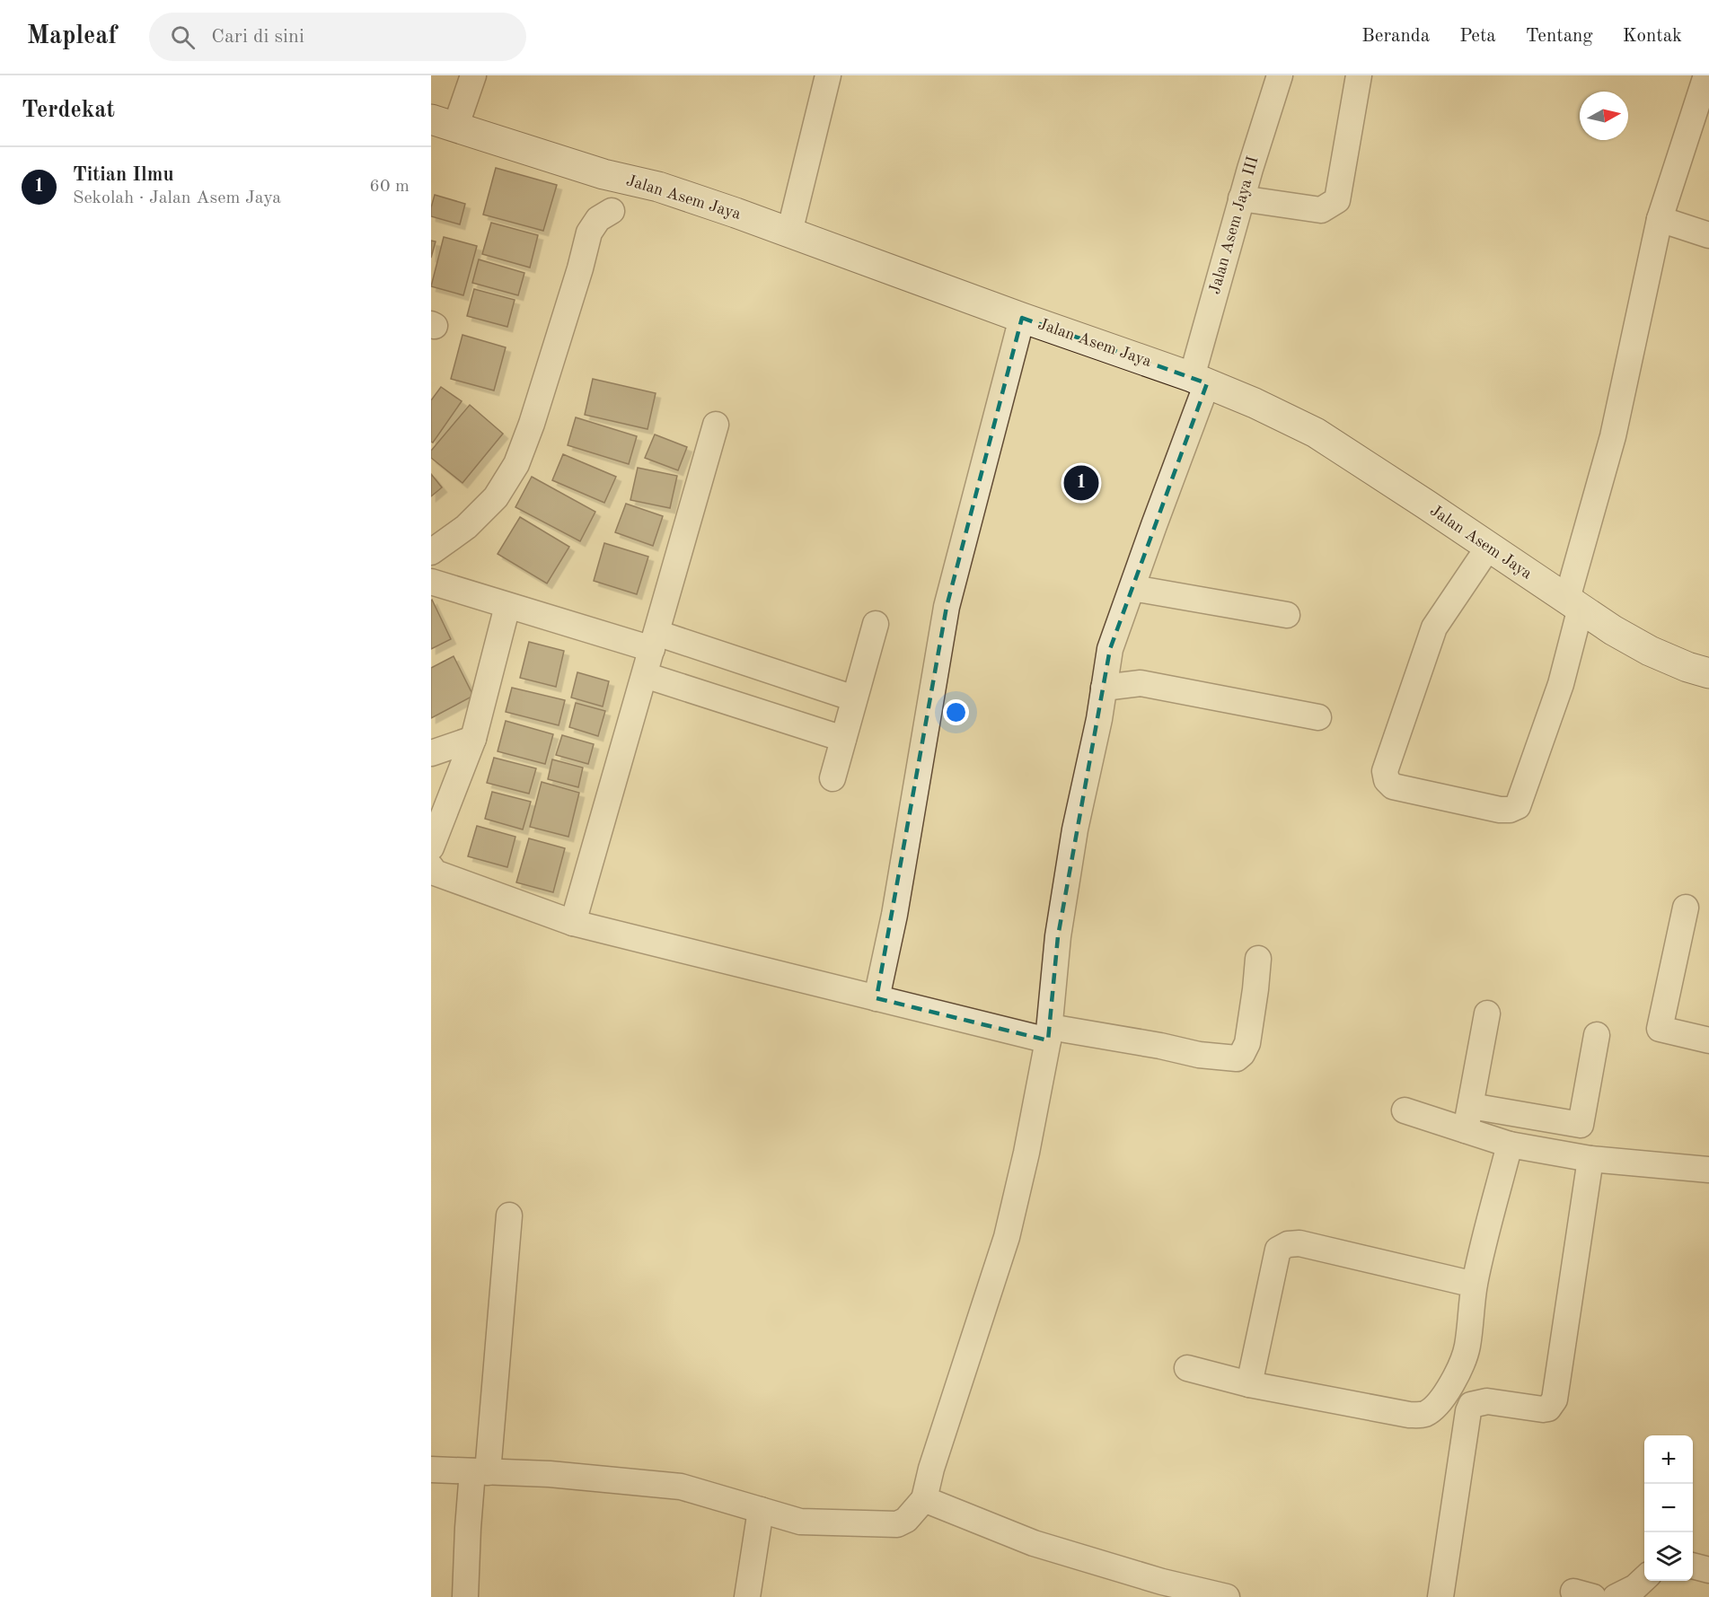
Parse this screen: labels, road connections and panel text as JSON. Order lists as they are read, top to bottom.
{
  "streets": {
    "main road": ["Jalan Asem Jaya"],
    "street": ["Jalan Asem Jaya III"]
  },
  "crossings": [
    ["Jalan Asem Jaya", "Jalan Asem Jaya III"]
  ],
  "north": "right",
  "page": {
    "header": "Mapleaf",
    "search": "Cari di sini",
    "nav": [
      "Beranda",
      "Peta",
      "Tentang",
      "Kontak"
    ],
    "heading": "Terdekat",
    "list": [
      {
        "mark": "1",
        "name": "Titian Ilmu",
        "note": "Sekolah · Jalan Asem Jaya",
        "value": "60 m"
      }
    ],
    "pins": "1",
    "map_buttons": ["+", "−"]
  }
}
